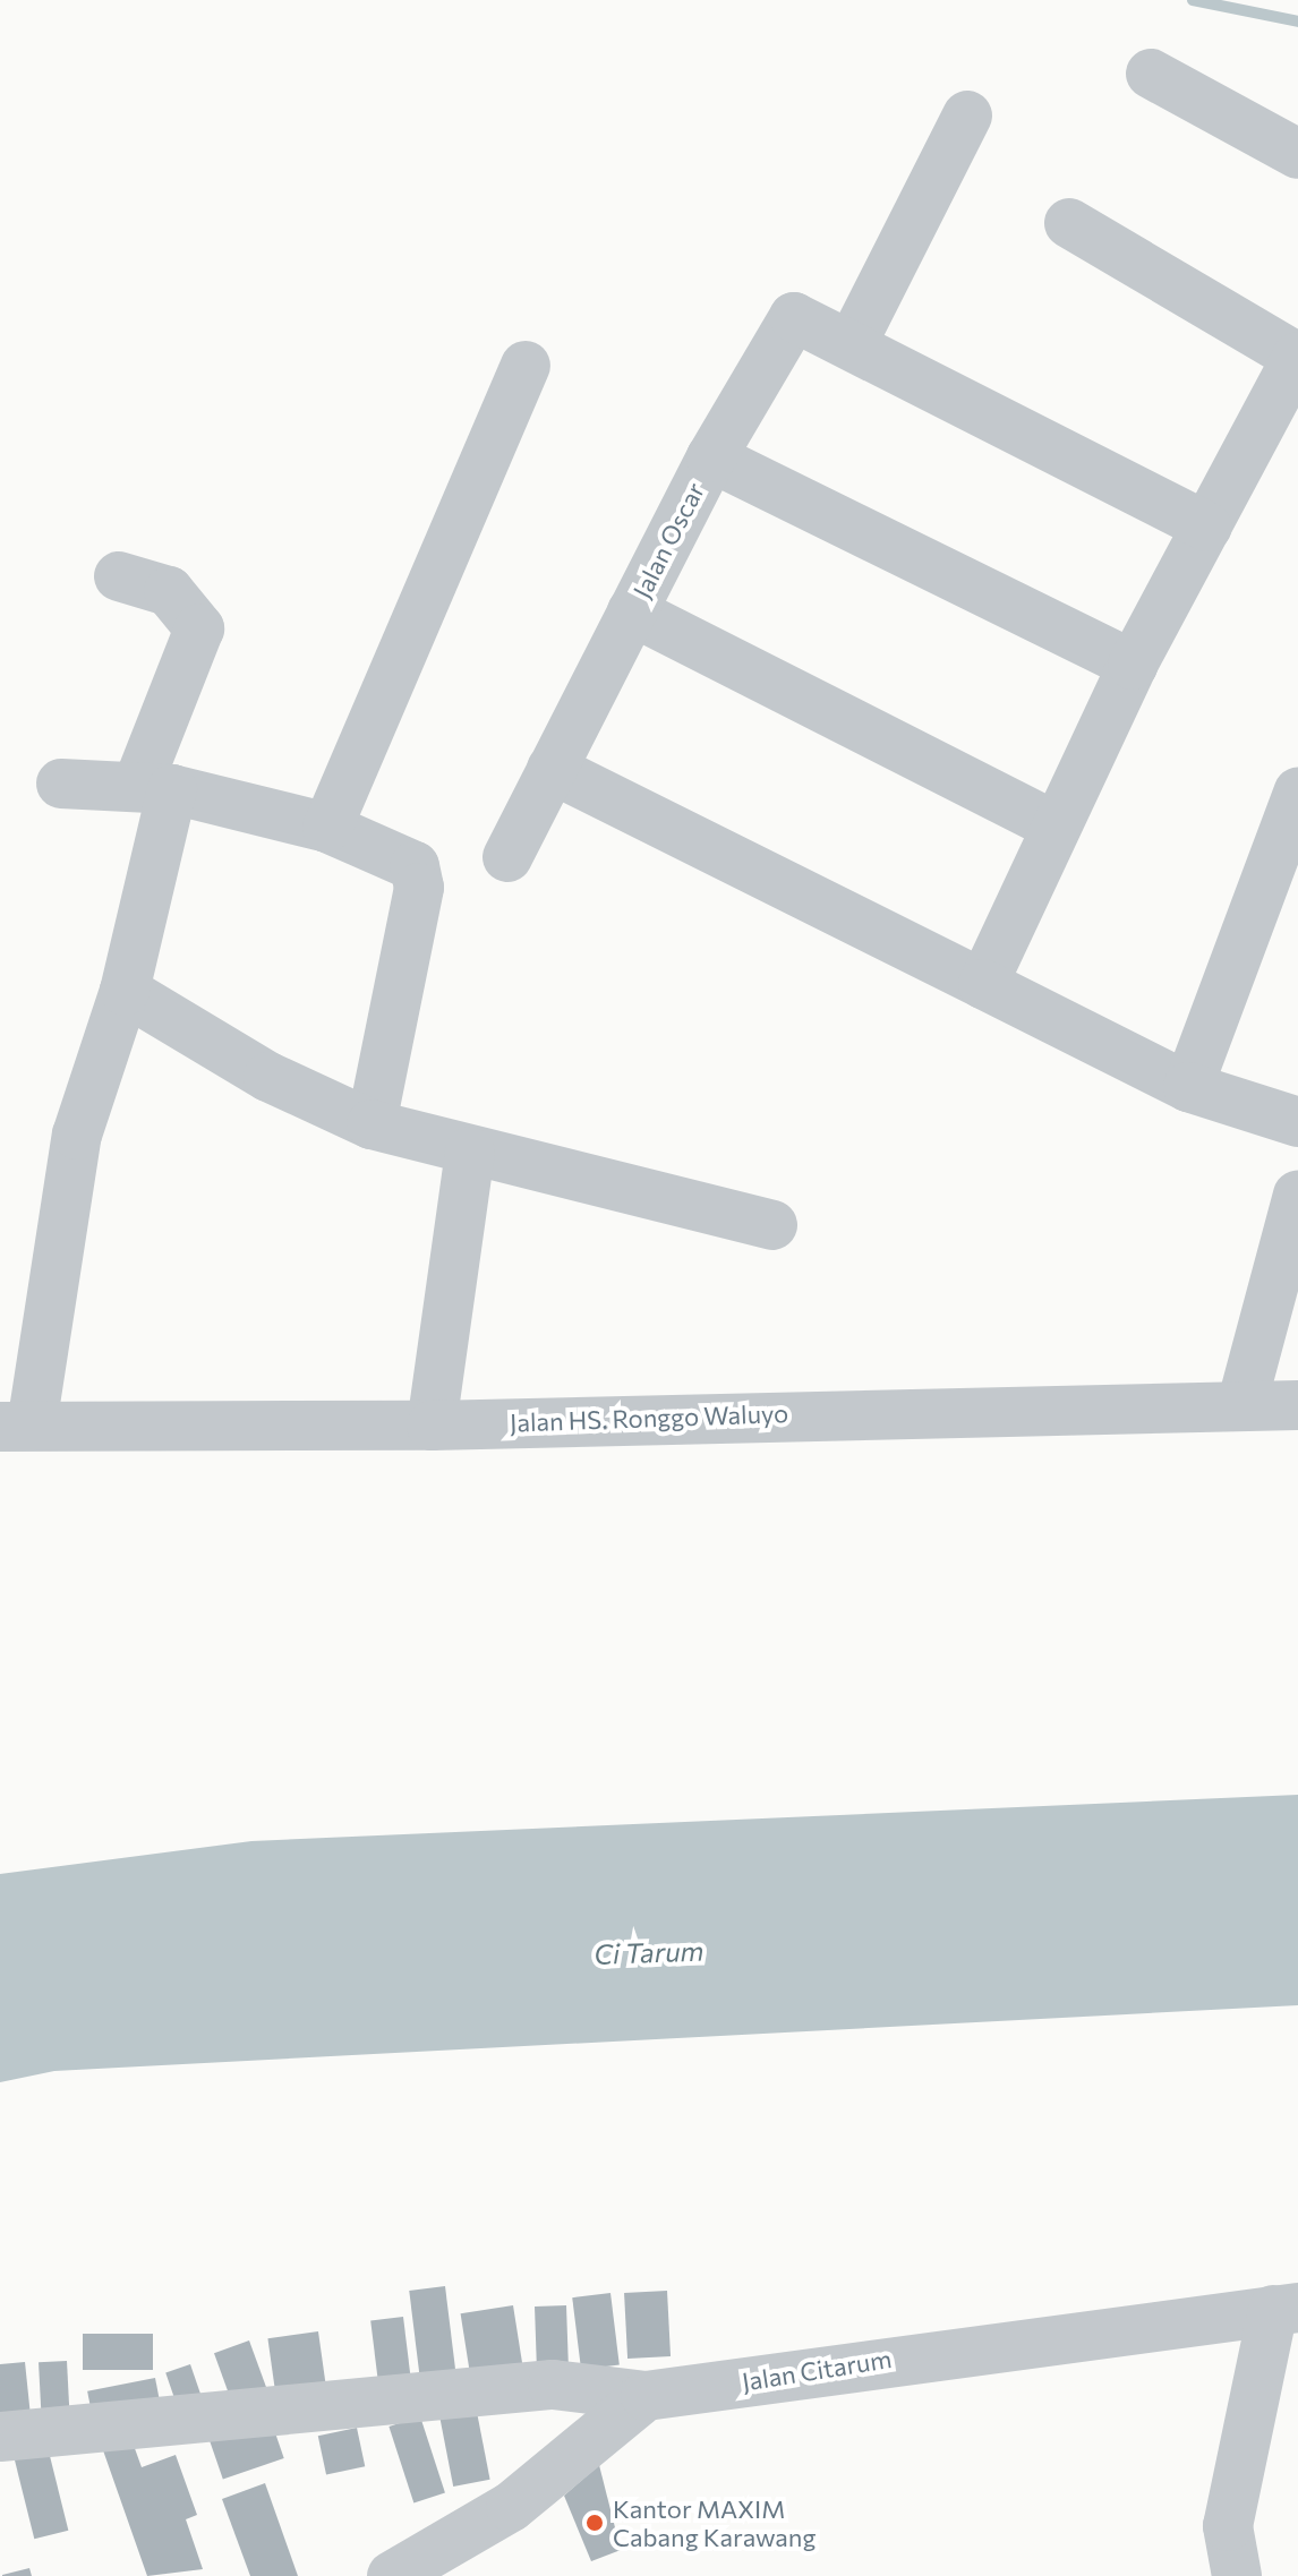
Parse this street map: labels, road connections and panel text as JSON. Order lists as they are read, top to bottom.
{
  "streets": {
    "street": ["Jalan Oscar", "Jalan HS. Ronggo Waluyo", "Jalan Citarum"]
  },
  "water": ["Ci Tarum"],
  "places": ["Kantor MAXIM Cabang Karawang"]
}
